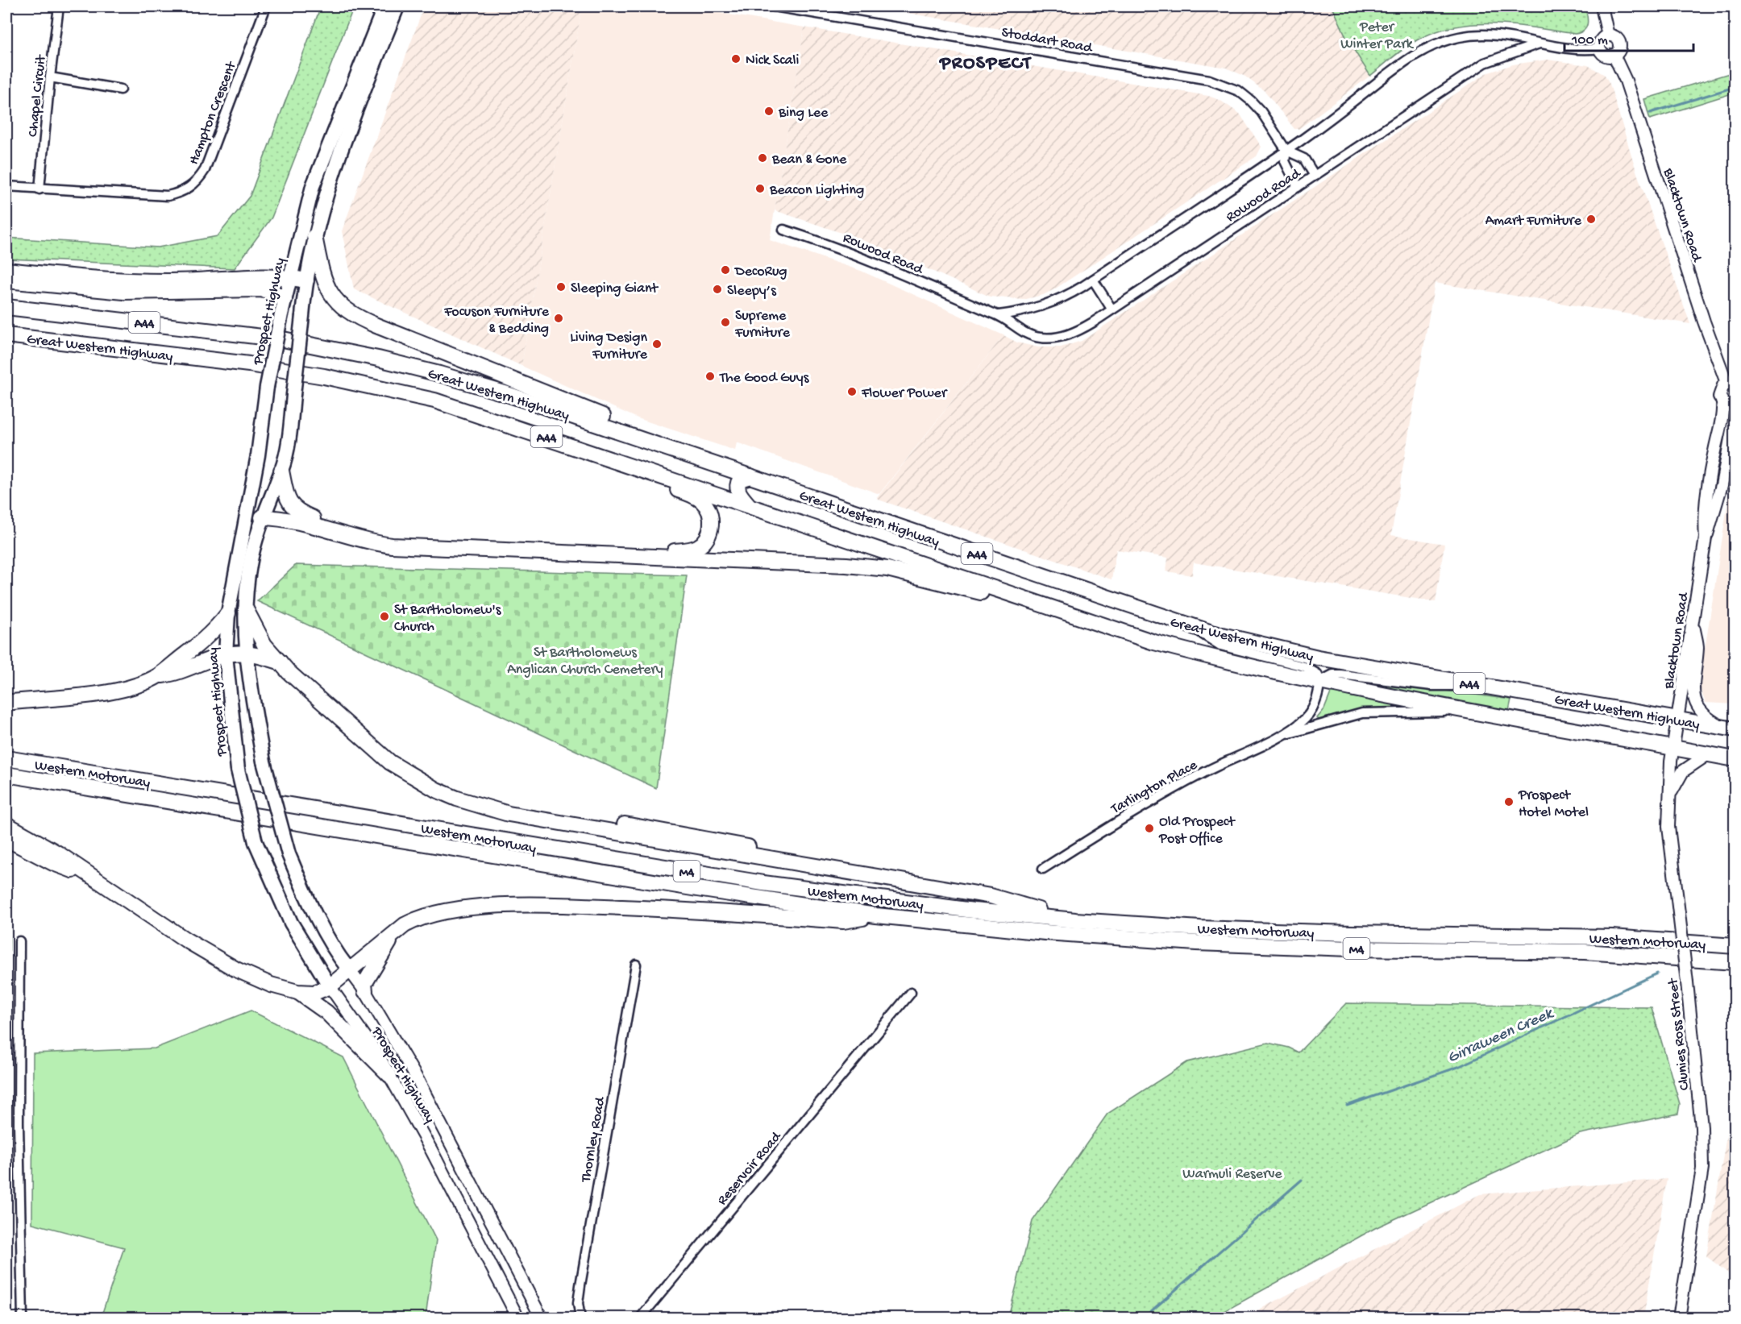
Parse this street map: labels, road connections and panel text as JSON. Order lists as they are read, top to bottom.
{
  "streets": {
    "highway": [
      "A44",
      "Great Western Highway",
      "Western Motorway",
      "M4"
    ],
    "main road": ["Blacktown Road", "Prospect Highway", "Clunies Ross Street"],
    "street": [
      "Stoddart Road",
      "Chapel Circuit",
      "Hampton Crescent",
      "Rowood Road",
      "Tarlington Place",
      "Thornley Road",
      "Reservoir Road"
    ]
  },
  "crossings": [
    ["Stoddart Road", "Rowood Road"],
    ["Chapel Circuit", "Hampton Crescent"],
    ["Rowood Road", "Blacktown Road"],
    ["Blacktown Road", "Great Western Highway"],
    ["Blacktown Road", "Clunies Ross Street"],
    ["Great Western Highway", "Tarlington Place"],
    ["Great Western Highway", "Clunies Ross Street"]
  ],
  "districts": ["PROSPECT"],
  "water": ["Girraween Creek"],
  "parks": ["Peter Winter Park", "St Bartholomews Anglican Church Cemetery", "Warmuli Reserve"],
  "places": [
    "Nick Scali",
    "Bing Lee",
    "Bean & Gone",
    "Beacon Lighting",
    "Amart Furniture",
    "DecoRug",
    "Sleeping Giant",
    "Sleepy’s",
    "Focuson Furniture & Bedding",
    "Supreme Furniture",
    "Living Design Furniture",
    "The Good Guys",
    "Flower Power",
    "St Bartholomew's Church",
    "Prospect Hotel Motel",
    "Old Prospect Post Office"
  ],
  "scale_bar": "100 m"
}
